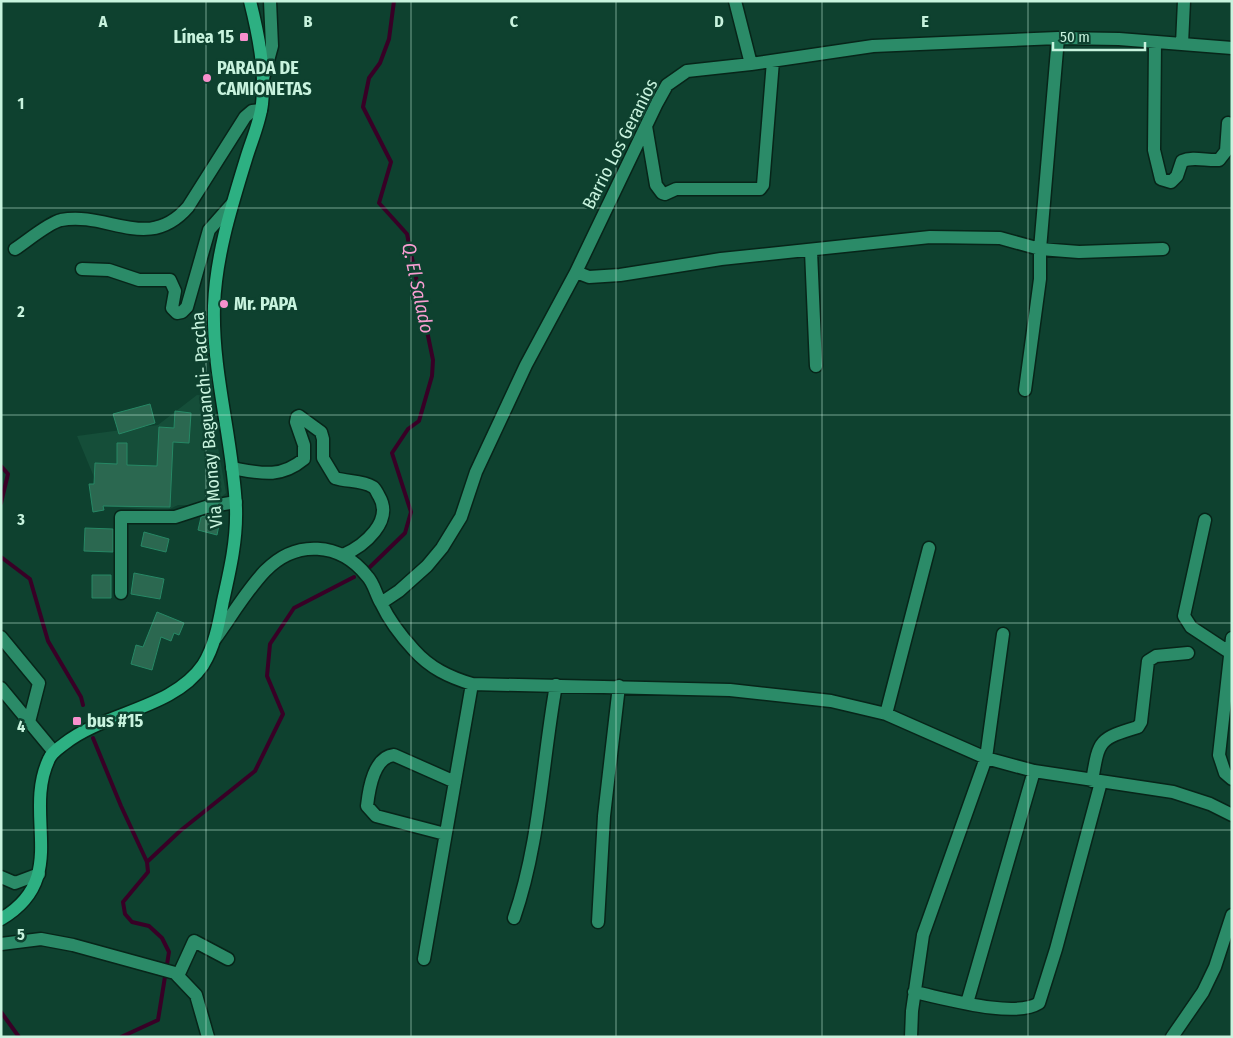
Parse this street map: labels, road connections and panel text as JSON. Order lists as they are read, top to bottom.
{
  "streets": {
    "main road": ["Via Monay Baguanchi- Paccha"],
    "street": ["Barrio Los Geranios"]
  },
  "water": ["Q. El Salado"],
  "places": {
    "transit": ["Línea 15", "bus #15"],
    "other": ["PARADA DE CAMIONETAS", "Mr. PAPA"]
  },
  "scale_bar": "50 m",
  "grid": {
    "columns": [
      "A",
      "B",
      "C",
      "D",
      "E"
    ],
    "rows": [
      "1",
      "2",
      "3",
      "4",
      "5"
    ]
  }
}
